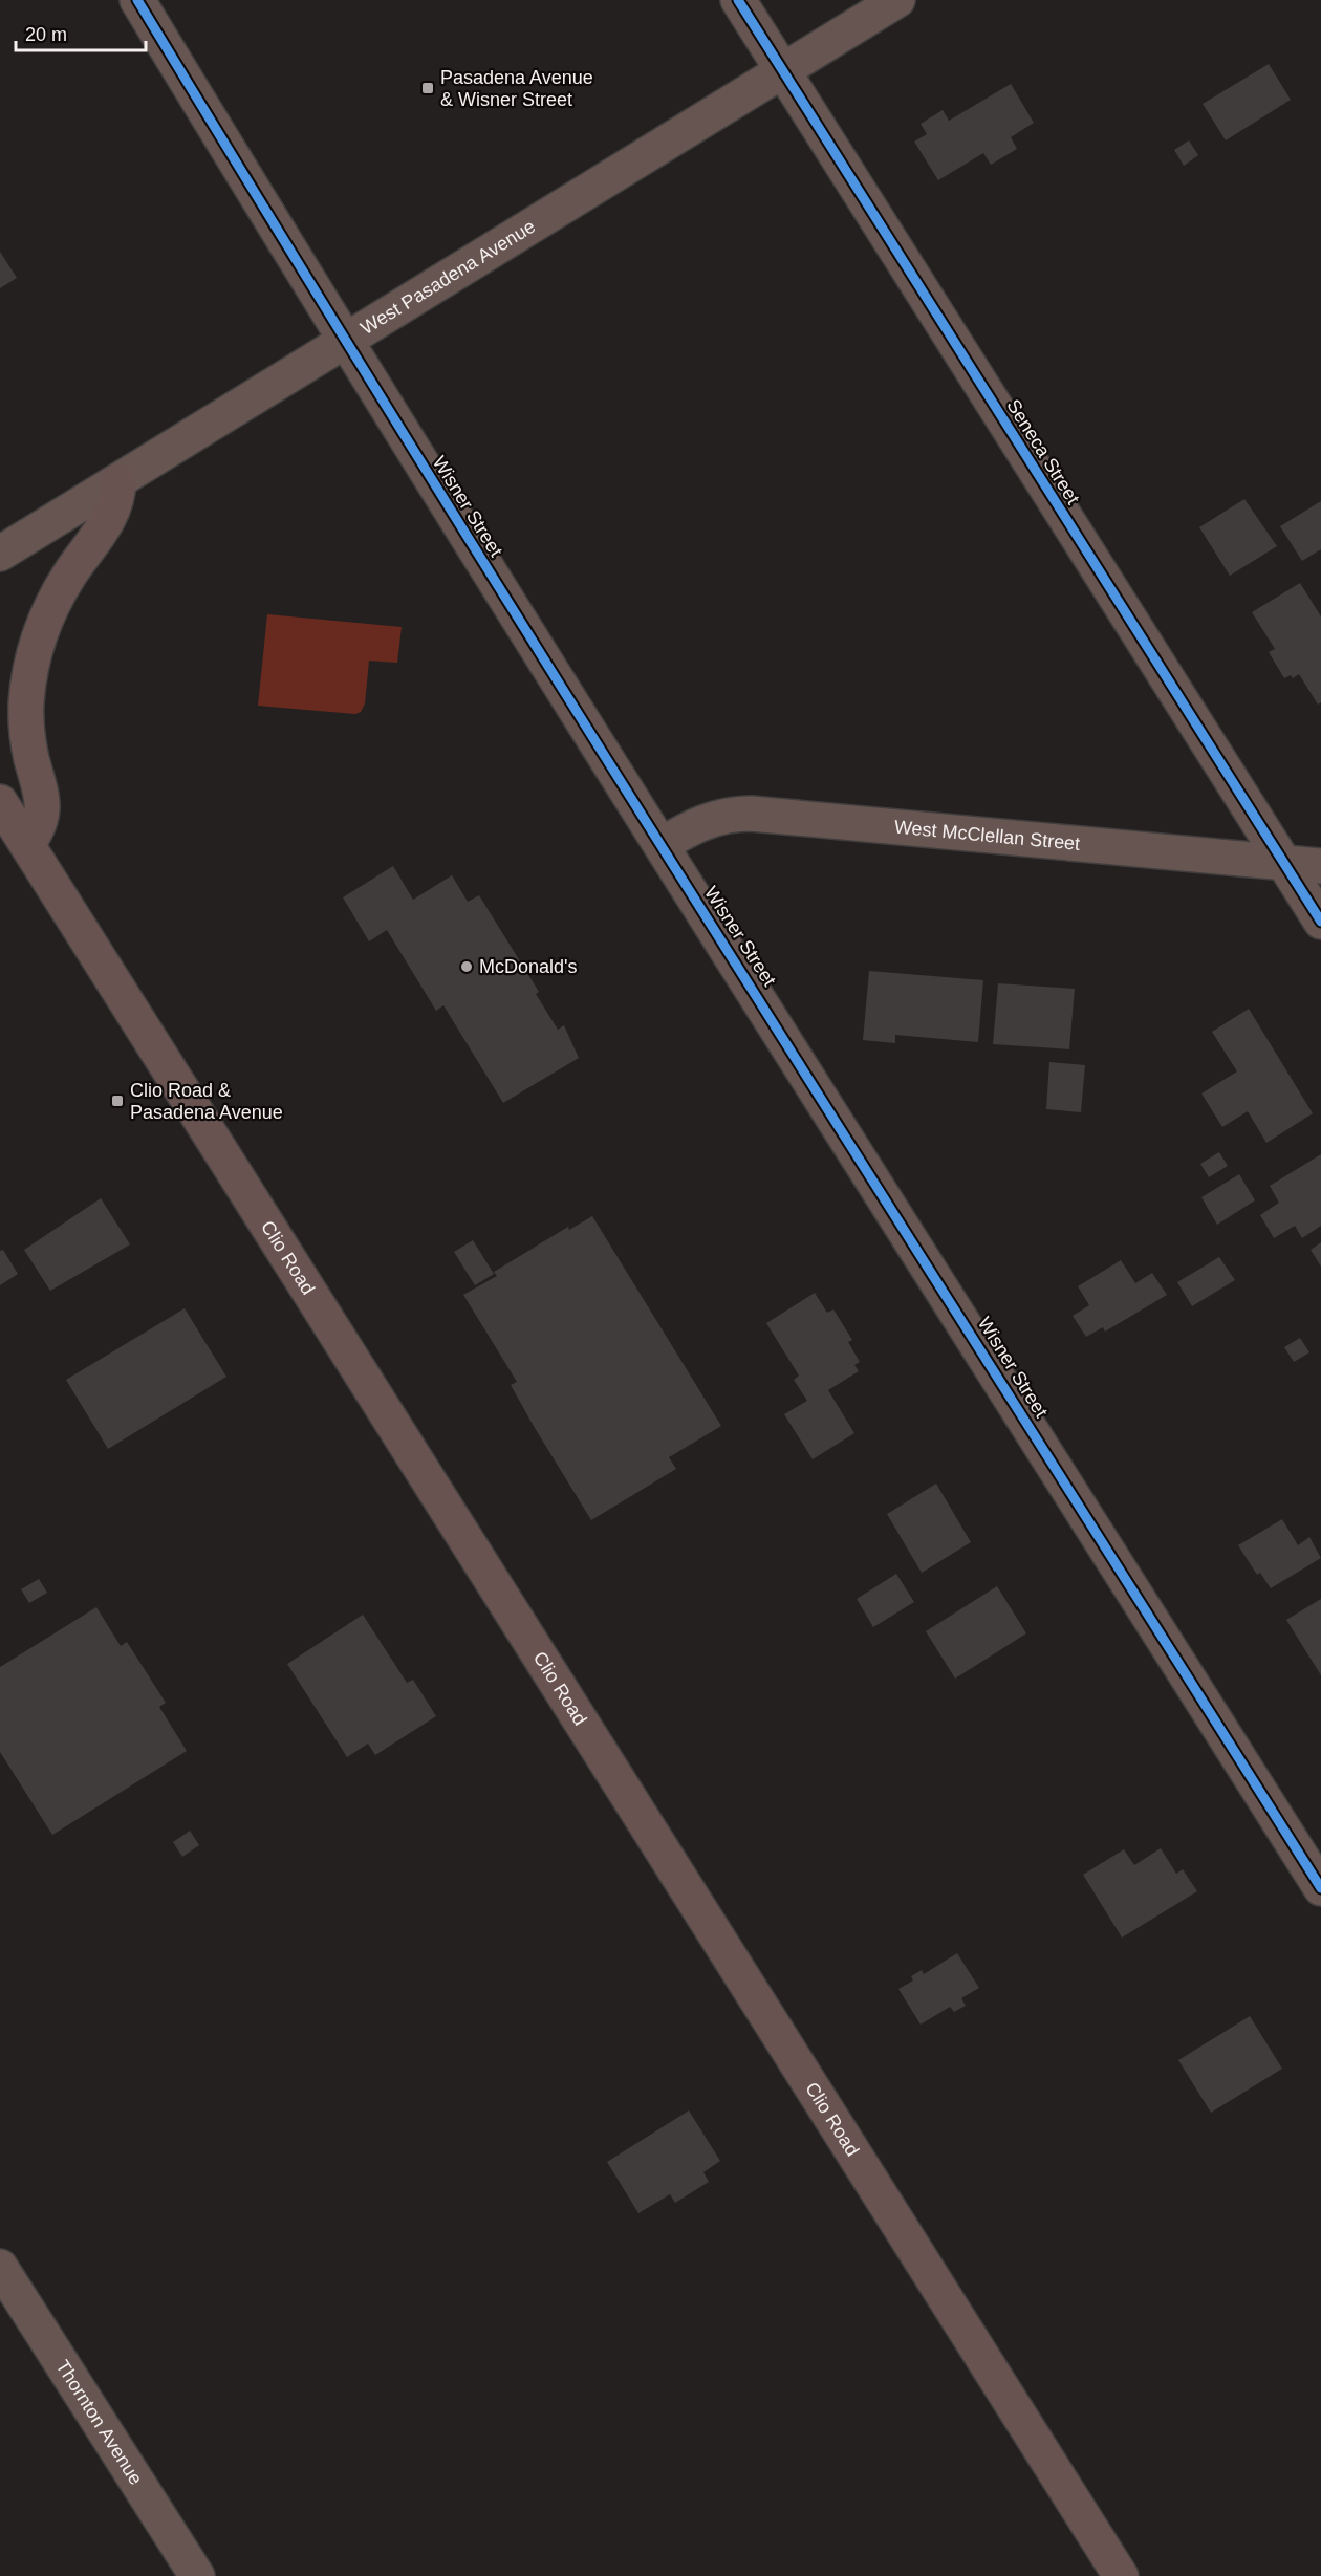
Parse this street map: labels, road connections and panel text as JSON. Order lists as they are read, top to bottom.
{
  "streets": {
    "main road": ["Clio Road"],
    "street": [
      "West Pasadena Avenue",
      "Seneca Street",
      "Wisner Street",
      "West McClellan Street",
      "Thornton Avenue"
    ]
  },
  "crossings": [
    ["West Pasadena Avenue", "Seneca Street"],
    ["West Pasadena Avenue", "Wisner Street"],
    ["Seneca Street", "West McClellan Street"],
    ["Wisner Street", "West McClellan Street"]
  ],
  "places": {
    "transit": ["Pasadena Avenue & Wisner Street", "Clio Road & Pasadena Avenue"],
    "other": ["McDonald's"]
  },
  "scale_bar": "20 m"
}
